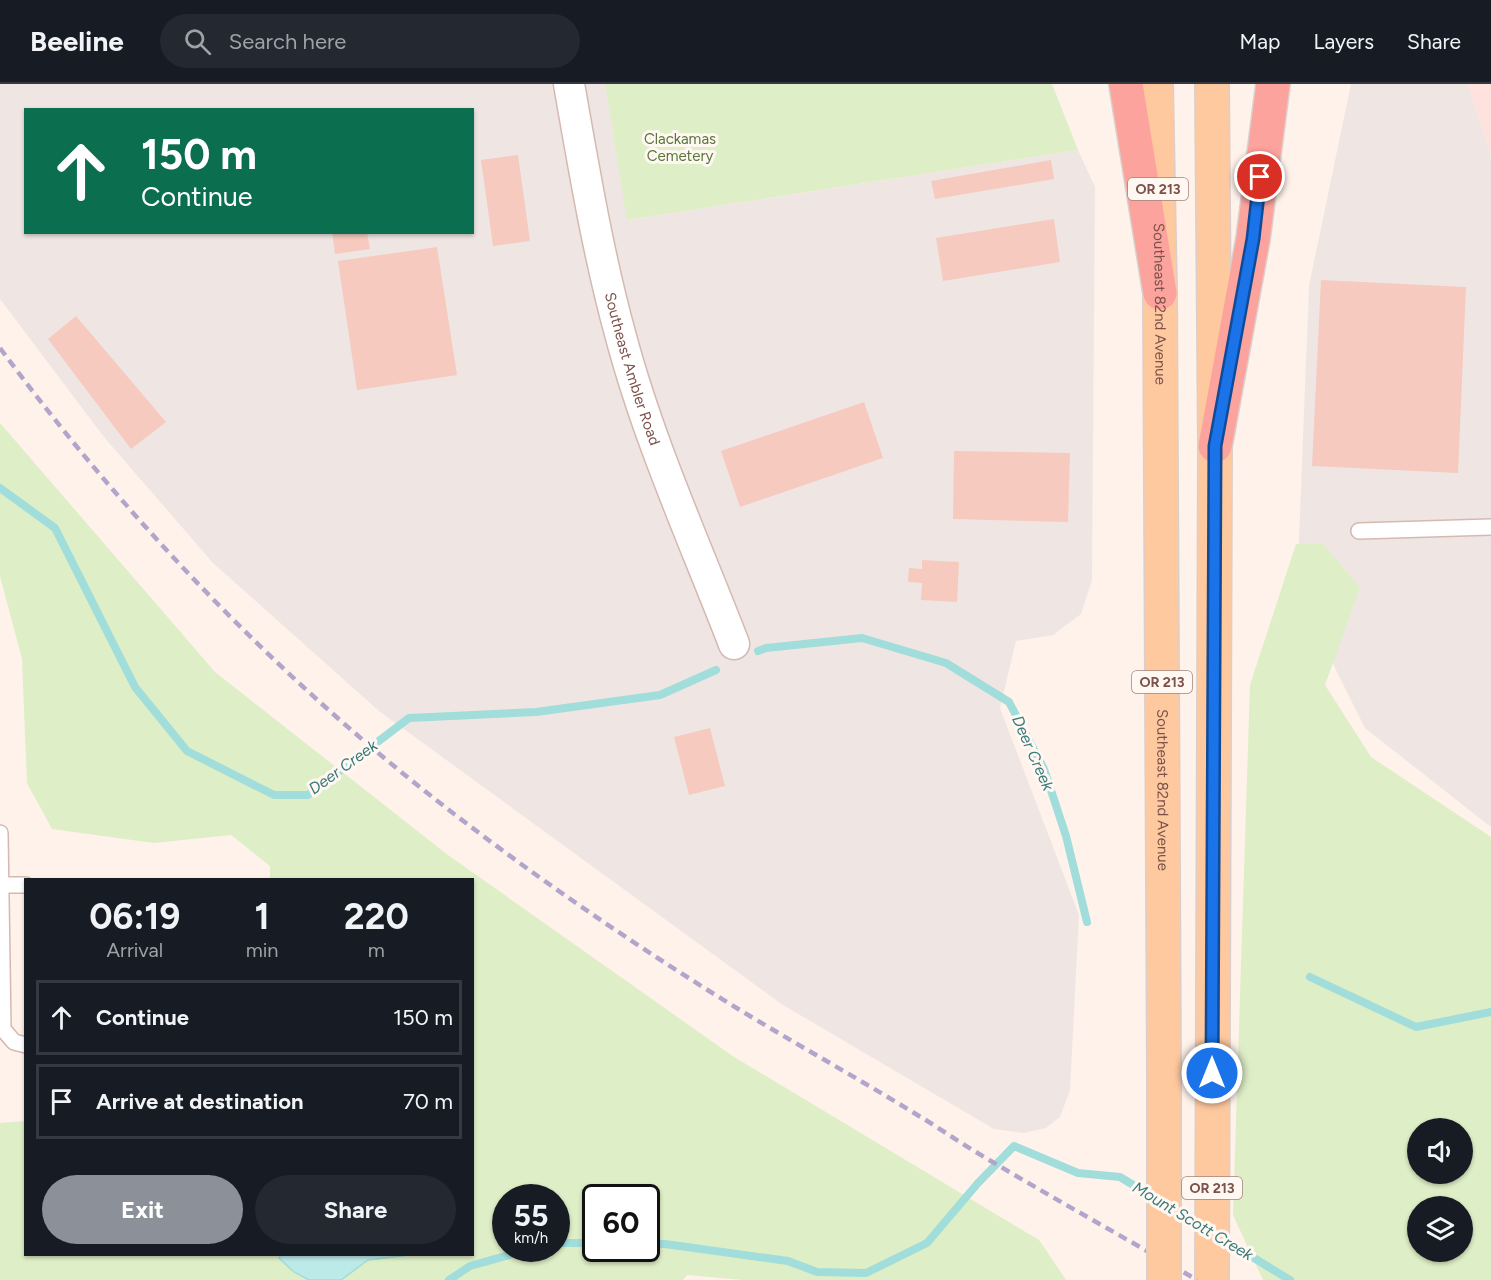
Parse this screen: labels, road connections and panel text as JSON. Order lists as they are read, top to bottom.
{
  "streets": {
    "main road": ["OR 213", "Southeast 82nd Avenue"],
    "street": ["Southeast Ambler Road"]
  },
  "water": ["Deer Creek", "Mount Scott Creek"],
  "parks": ["Clackamas Cemetery"],
  "page": {
    "header": "Beeline",
    "search": "Search here",
    "nav": ["Map", "Layers", "Share"],
    "turn": ["150 m", "Continue"],
    "eta": [
      "06:19",
      "Arrival",
      "1",
      "min",
      "220",
      "m"
    ],
    "list": [
      {
        "name": "Continue",
        "value": "150 m"
      },
      {
        "name": "Arrive at destination",
        "value": "70 m"
      }
    ],
    "buttons": ["Exit", "Share"],
    "speed": "55 km/h",
    "limit": "60"
  }
}
